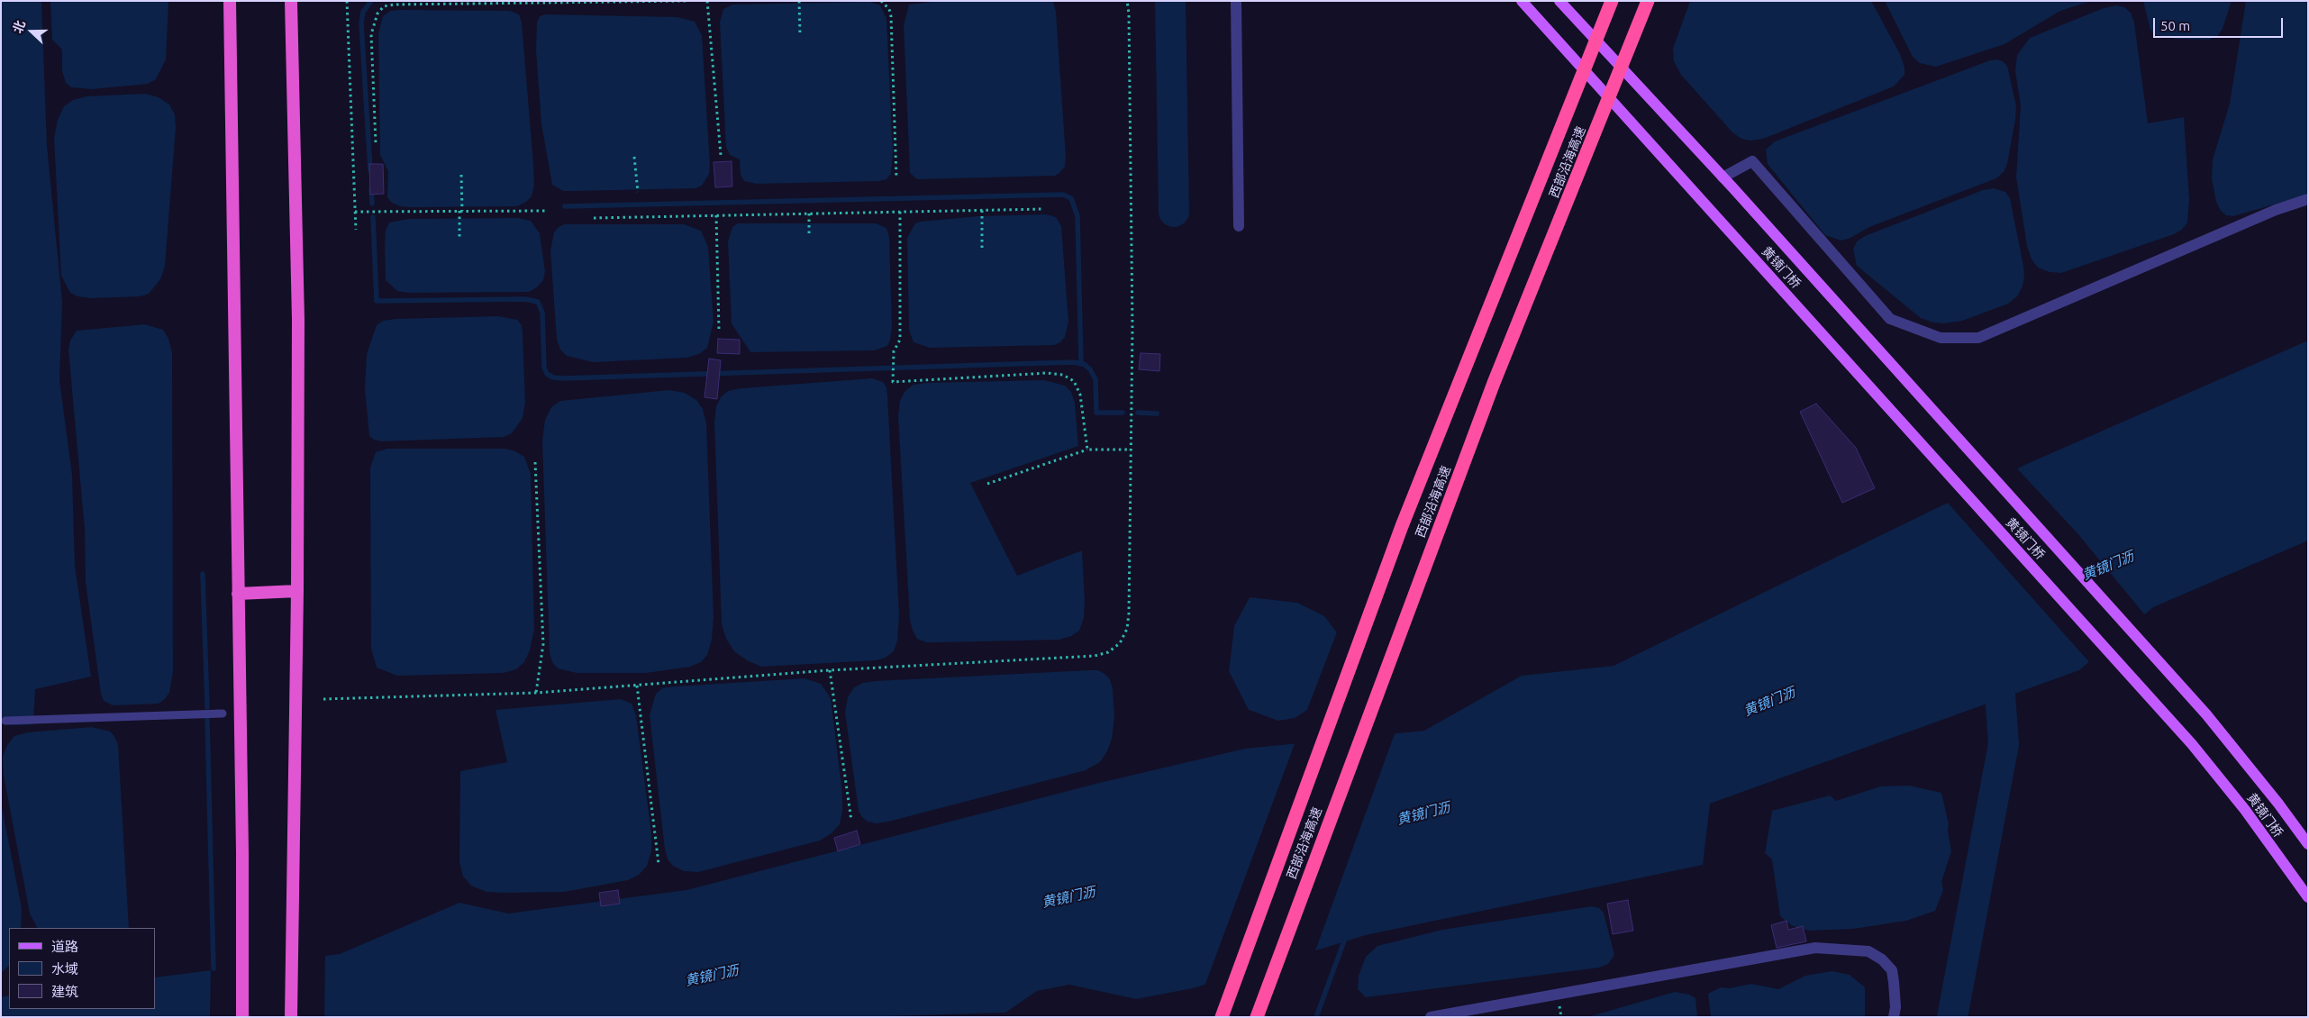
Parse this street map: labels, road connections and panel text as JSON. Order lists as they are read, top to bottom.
{
  "streets": {
    "highway": ["西部沿海高速"],
    "main road": ["黄镜门桥"]
  },
  "water": ["黄镜门沥"],
  "legend": ["道路", "水域", "建筑"],
  "scale_bar": "50 m",
  "north": "left"
}
